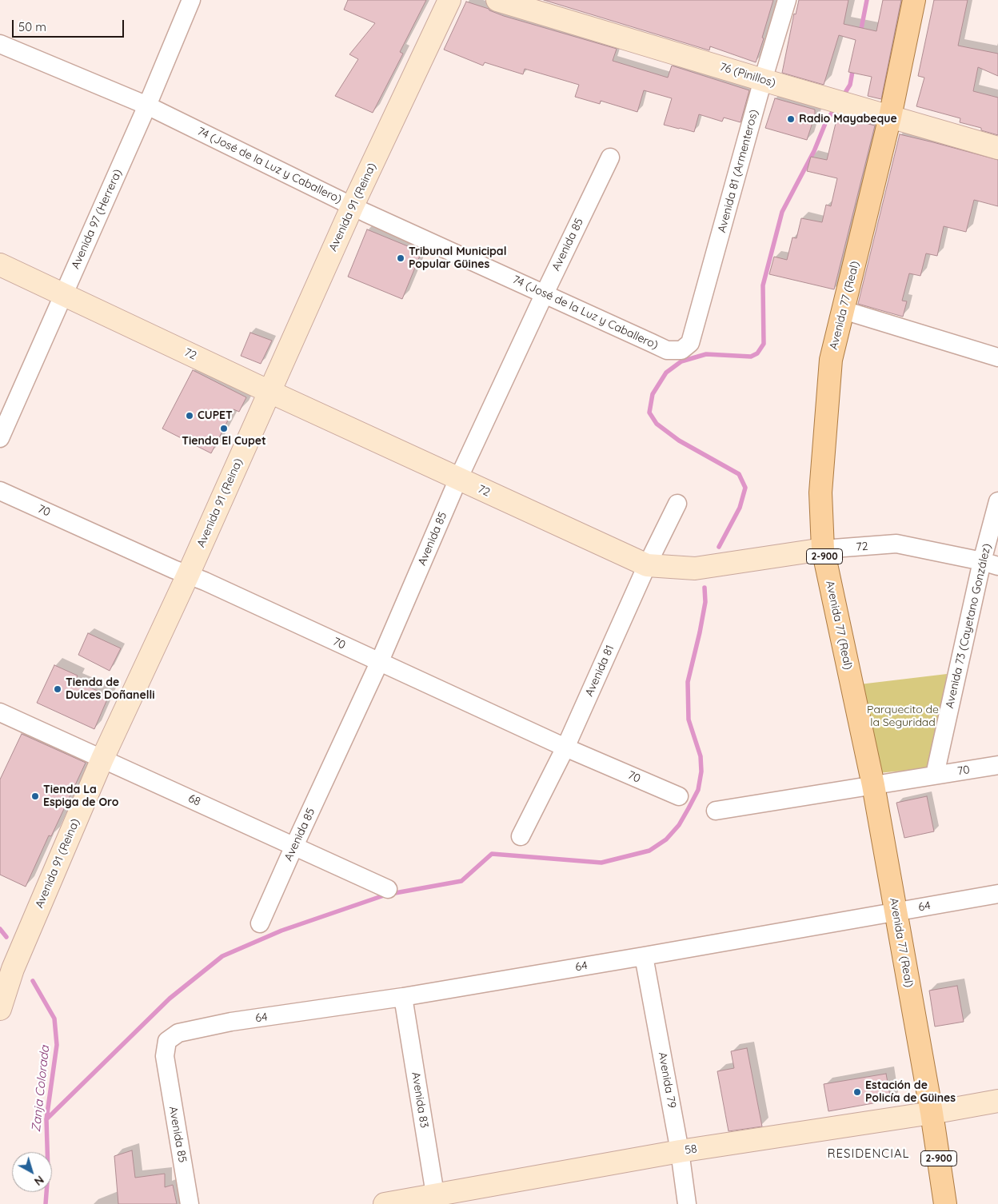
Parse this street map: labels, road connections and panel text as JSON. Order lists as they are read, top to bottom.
{
  "streets": {
    "main road": ["Avenida 77 (Real)", "2-900"],
    "street": [
      "76 (Pinillos)",
      "74 (José de la Luz y Caballero)",
      "Avenida 81 (Armenteros)",
      "Avenida 91 (Reina)",
      "Avenida 97 (Herrera)",
      "Avenida 85",
      "72",
      "70",
      "Avenida 73 (Cayetano González)",
      "Avenida 81",
      "68",
      "64",
      "Avenida 79",
      "Avenida 83",
      "58"
    ]
  },
  "crossings": [
    ["76 (Pinillos)", "Avenida 81 (Armenteros)"],
    ["76 (Pinillos)", "Avenida 77 (Real)"],
    ["74 (José de la Luz y Caballero)", "Avenida 81 (Armenteros)"],
    ["74 (José de la Luz y Caballero)", "Avenida 91 (Reina)"],
    ["74 (José de la Luz y Caballero)", "Avenida 97 (Herrera)"],
    ["74 (José de la Luz y Caballero)", "Avenida 85"],
    ["Avenida 91 (Reina)", "72"],
    ["Avenida 91 (Reina)", "70"],
    ["Avenida 91 (Reina)", "68"],
    ["Avenida 97 (Herrera)", "72"],
    ["Avenida 85", "72"],
    ["Avenida 85", "70"],
    ["Avenida 85", "68"],
    ["Avenida 85", "64"],
    ["Avenida 77 (Real)", "72"],
    ["Avenida 77 (Real)", "70"],
    ["Avenida 77 (Real)", "64"],
    ["Avenida 77 (Real)", "58"],
    ["72", "Avenida 73 (Cayetano González)"],
    ["72", "Avenida 81"],
    ["70", "Avenida 73 (Cayetano González)"],
    ["70", "Avenida 81"],
    ["64", "Avenida 79"],
    ["64", "Avenida 83"],
    ["Avenida 79", "58"],
    ["Avenida 83", "58"]
  ],
  "districts": ["RESIDENCIAL"],
  "water": ["Zanja Colorada"],
  "parks": ["Parquecito de la Seguridad"],
  "places": [
    "Radio Mayabeque",
    "Tribunal Municipal Popular Güines",
    "CUPET",
    "Tienda El Cupet",
    "Tienda de Dulces Doñanelli",
    "Tienda La Espiga de Oro",
    "Estación de Policía de Güines"
  ],
  "scale_bar": "50 m",
  "north": "bottom right"
}
